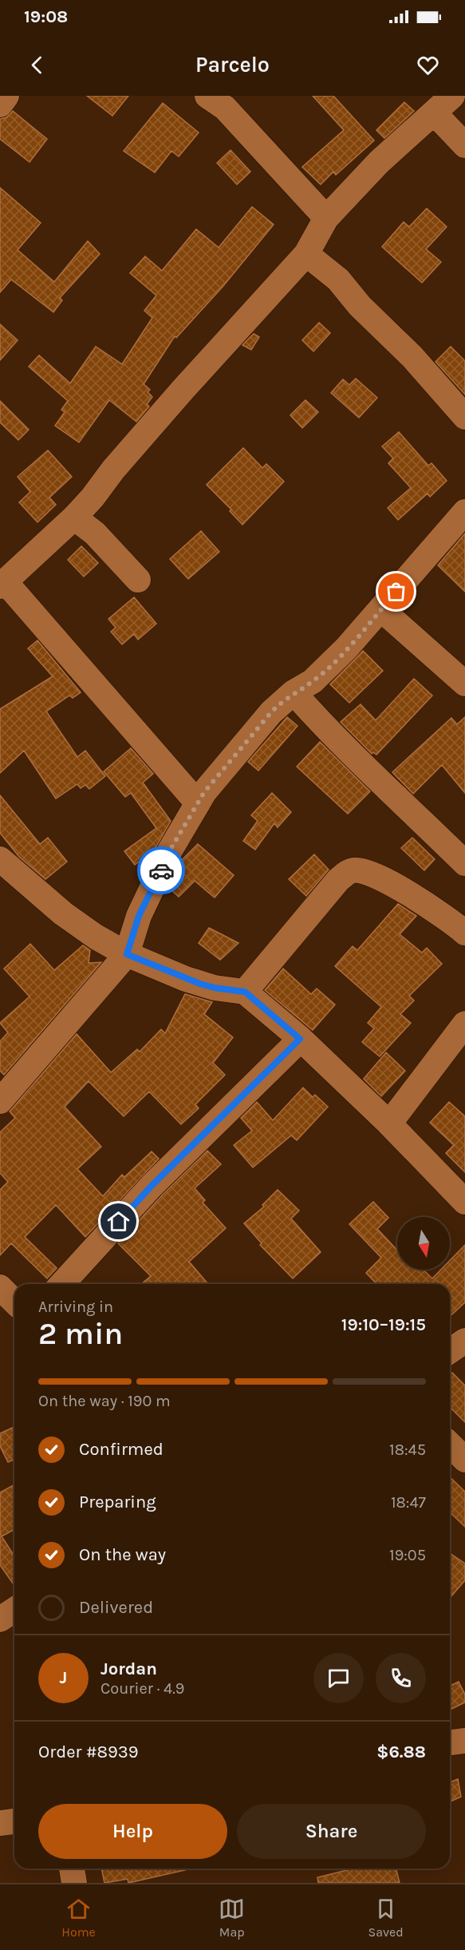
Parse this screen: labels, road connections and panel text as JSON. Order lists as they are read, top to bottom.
{
  "north": "bottom",
  "page": {
    "status": "19:08",
    "header": "Parcelo",
    "heading": ["2 min", "Arriving in", "19:10–19:15"],
    "panel": [
      "Jordan",
      "Courier · 4.9",
      "Order #8939",
      "$6.88"
    ],
    "bar": "On the way · 190 m",
    "list": [
      ["Confirmed", "18:45"],
      ["Preparing", "18:47"],
      ["On the way", "19:05"],
      "Delivered"
    ],
    "round": "J",
    "buttons": ["Help", "Share"],
    "tabs": ["Home", "Map", "Saved"]
  }
}
